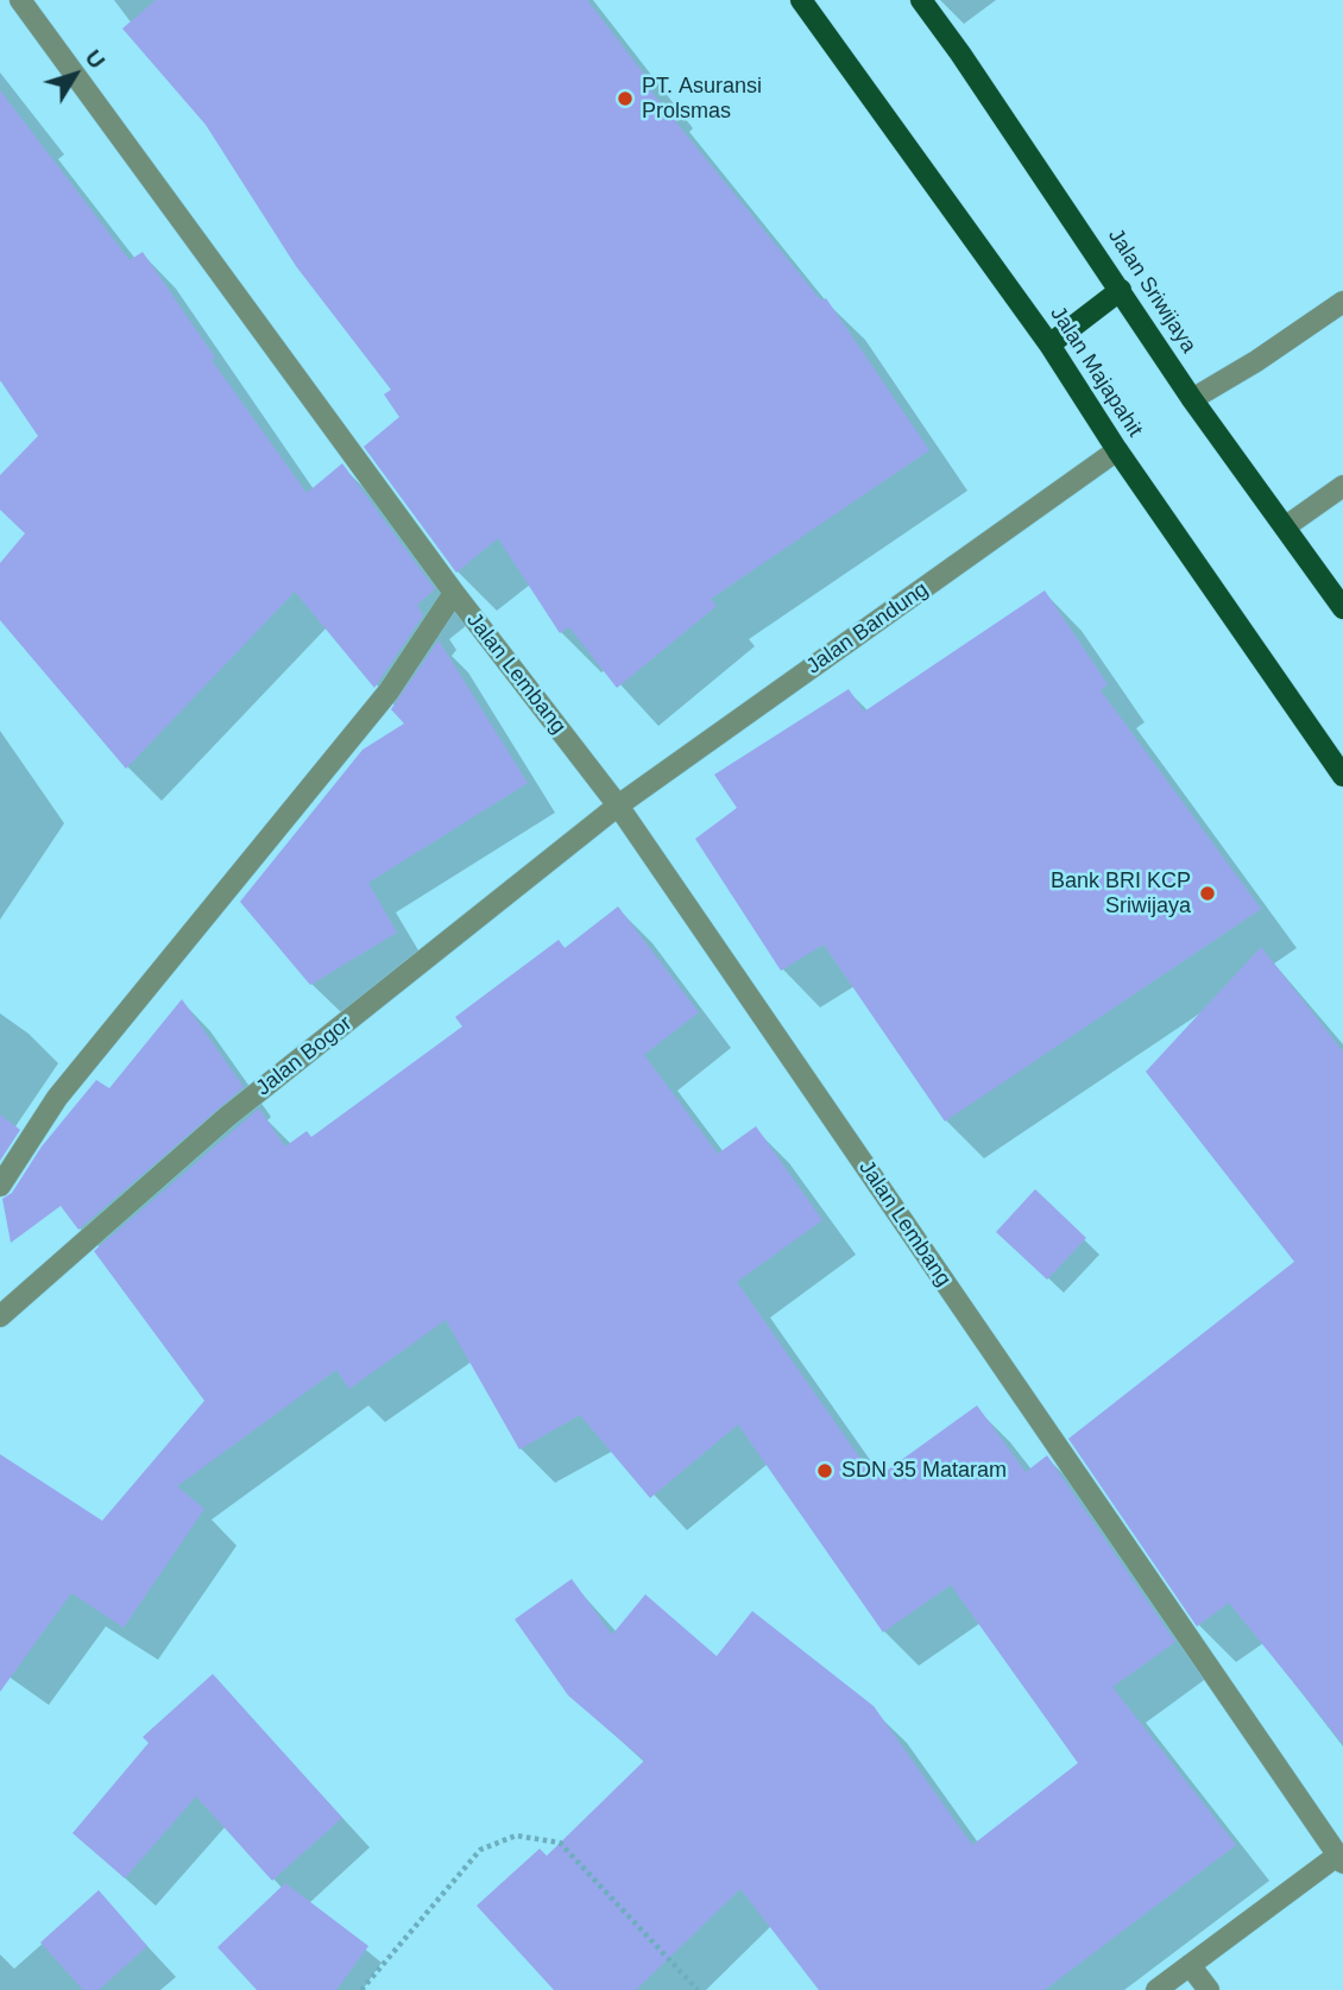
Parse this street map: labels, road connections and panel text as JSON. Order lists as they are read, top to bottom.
{
  "streets": {
    "main road": ["Jalan Sriwijaya", "Jalan Majapahit"],
    "street": ["Jalan Bandung", "Jalan Lembang", "Jalan Bogor"]
  },
  "crossings": [
    ["Jalan Majapahit", "Jalan Bandung"],
    ["Jalan Bandung", "Jalan Lembang"],
    ["Jalan Bandung", "Jalan Bogor"],
    ["Jalan Lembang", "Jalan Bogor"]
  ],
  "places": ["PT. Asuransi Prolsmas", "Bank BRI KCP Sriwijaya", "SDN 35 Mataram"],
  "north": "top right"
}
